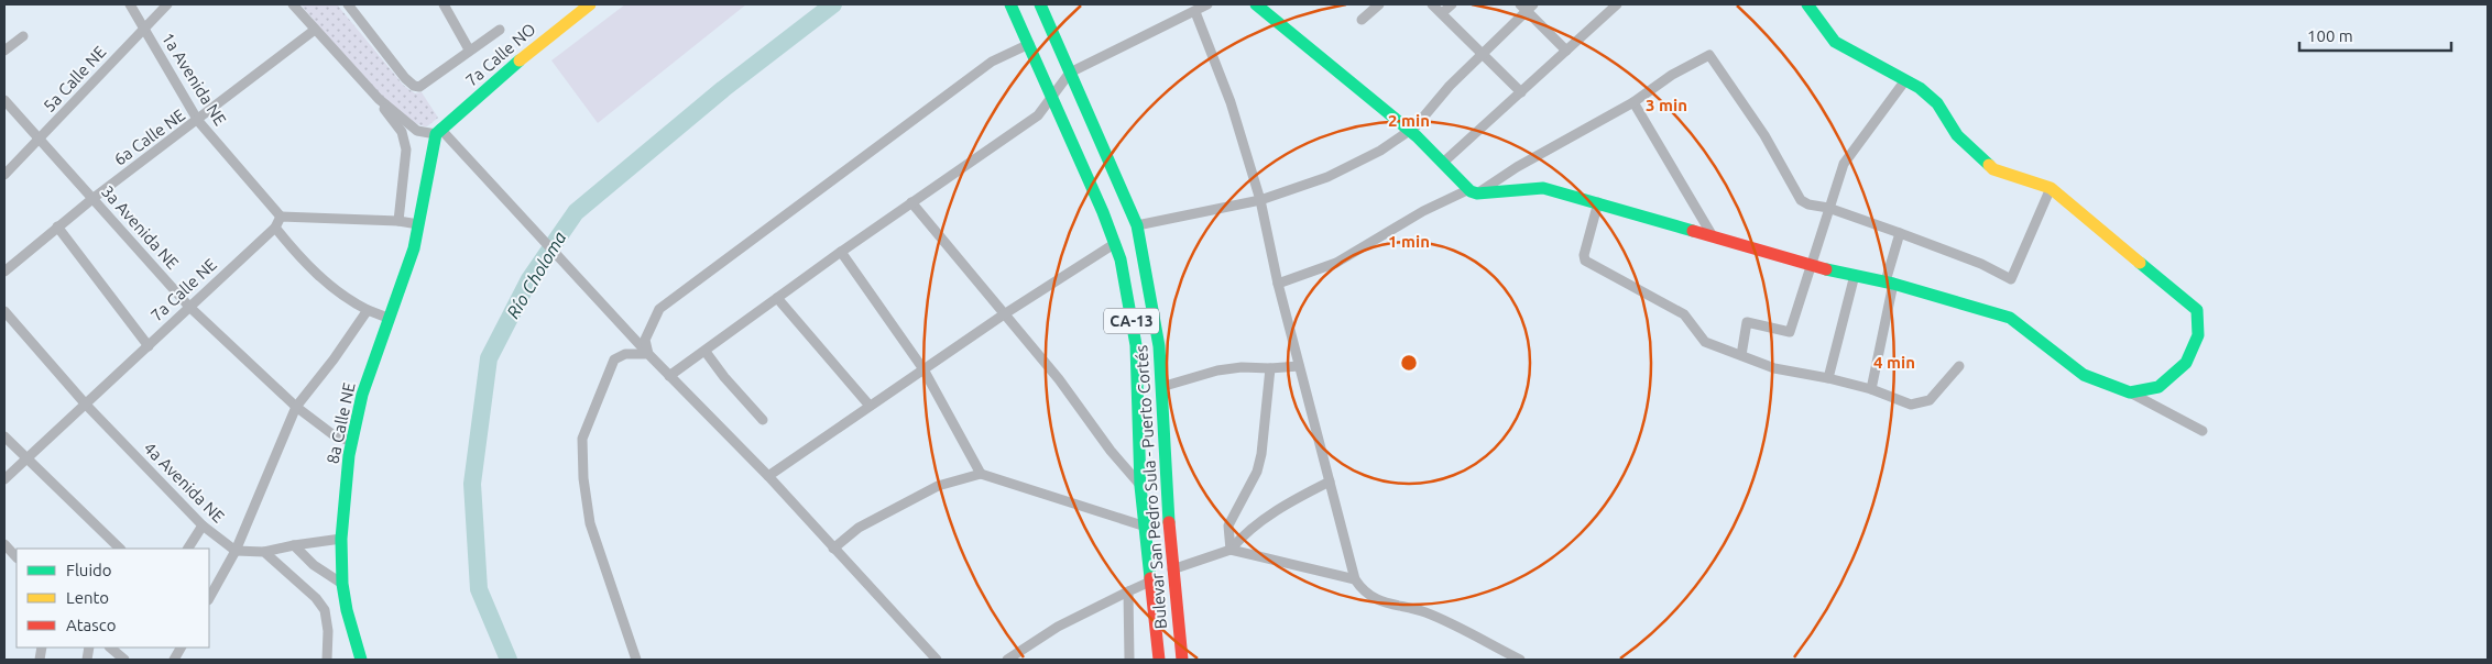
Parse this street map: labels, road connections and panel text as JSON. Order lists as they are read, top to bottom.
{
  "streets": {
    "main road": [
      "7a Calle NO",
      "CA-13",
      "8a Calle NE",
      "Bulevar San Pedro Sula - Puerto Cortés"
    ],
    "street": [
      "5a Calle NE",
      "1a Avenida NE",
      "6a Calle NE",
      "3a Avenida NE",
      "7a Calle NE",
      "4a Avenida NE"
    ]
  },
  "crossings": [
    ["5a Calle NE", "1a Avenida NE"],
    ["5a Calle NE", "3a Avenida NE"],
    ["1a Avenida NE", "6a Calle NE"],
    ["1a Avenida NE", "7a Calle NE"],
    ["6a Calle NE", "3a Avenida NE"],
    ["3a Avenida NE", "7a Calle NE"],
    ["3a Avenida NE", "8a Calle NE"],
    ["7a Calle NE", "4a Avenida NE"]
  ],
  "water": ["Río Choloma"],
  "legend": ["Fluido", "Lento", "Atasco"],
  "scale_bar": "100 m",
  "rings": [
    "3 min",
    "2 min",
    "1 min",
    "4 min"
  ]
}
